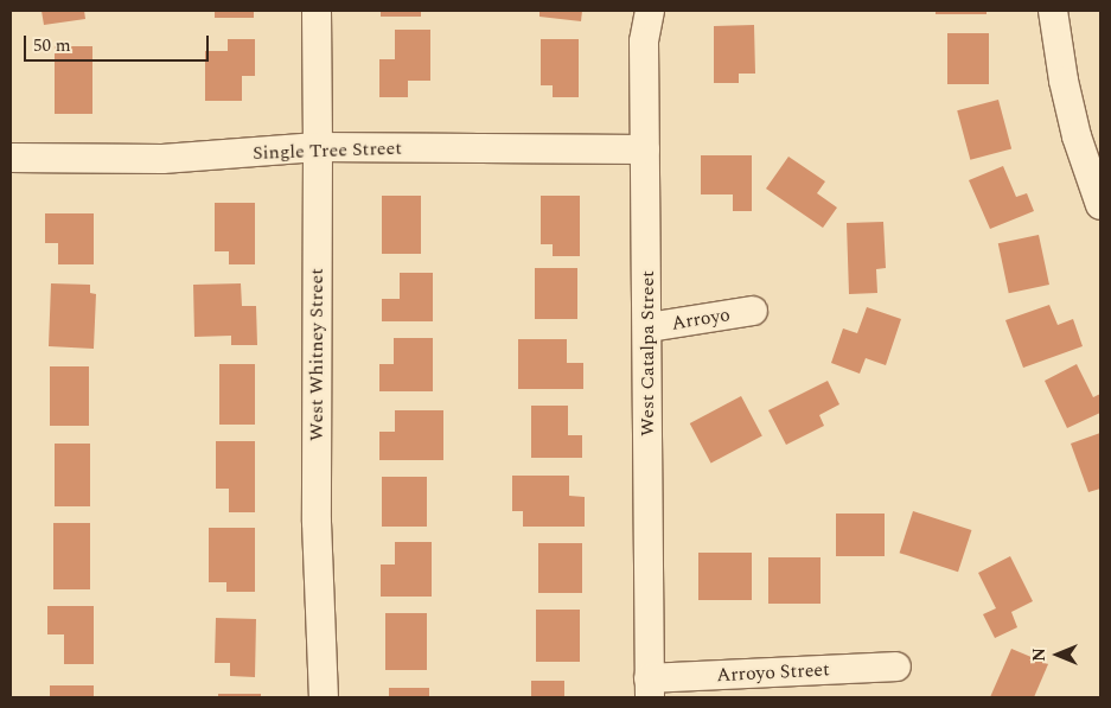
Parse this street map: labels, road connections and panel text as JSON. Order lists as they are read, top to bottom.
{
  "streets": {
    "street": [
      "Single Tree Street",
      "Arroyo",
      "West Catalpa Street",
      "West Whitney Street",
      "Arroyo Street"
    ]
  },
  "crossings": [
    ["Single Tree Street", "West Catalpa Street"],
    ["Single Tree Street", "West Whitney Street"],
    ["Arroyo", "West Catalpa Street"],
    ["West Catalpa Street", "Arroyo Street"]
  ],
  "scale_bar": "50 m",
  "north": "left"
}
